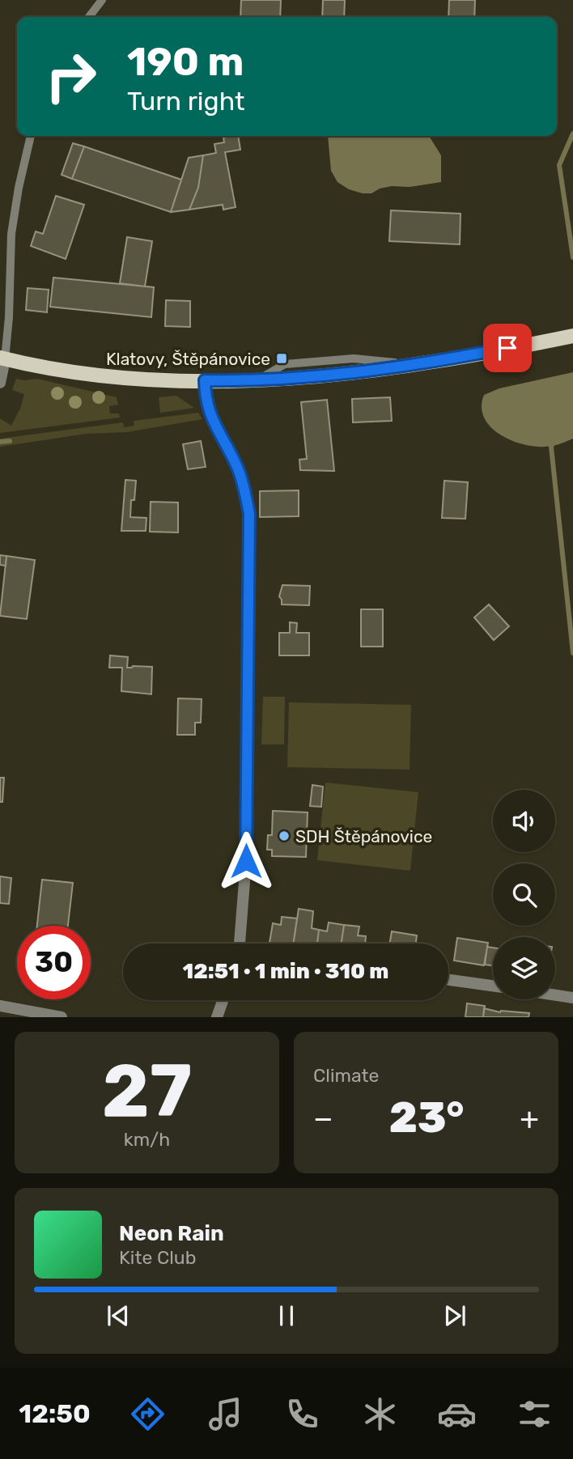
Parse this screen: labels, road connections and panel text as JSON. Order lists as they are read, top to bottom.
{
  "places": {
    "transit": ["Klatovy, Štěpánovice"],
    "other": ["SDH Štěpánovice"]
  },
  "page": {
    "turn": ["190 m", "Turn right"],
    "limit": "30",
    "trip": "12:51 · 1 min · 310 m",
    "tile": [
      ["27", "km/h"],
      "Climate"
    ],
    "heat": ["−", "23°", "+"],
    "song": ["Neon Rain", "Kite Club"],
    "tabs": "12:50"
  }
}
